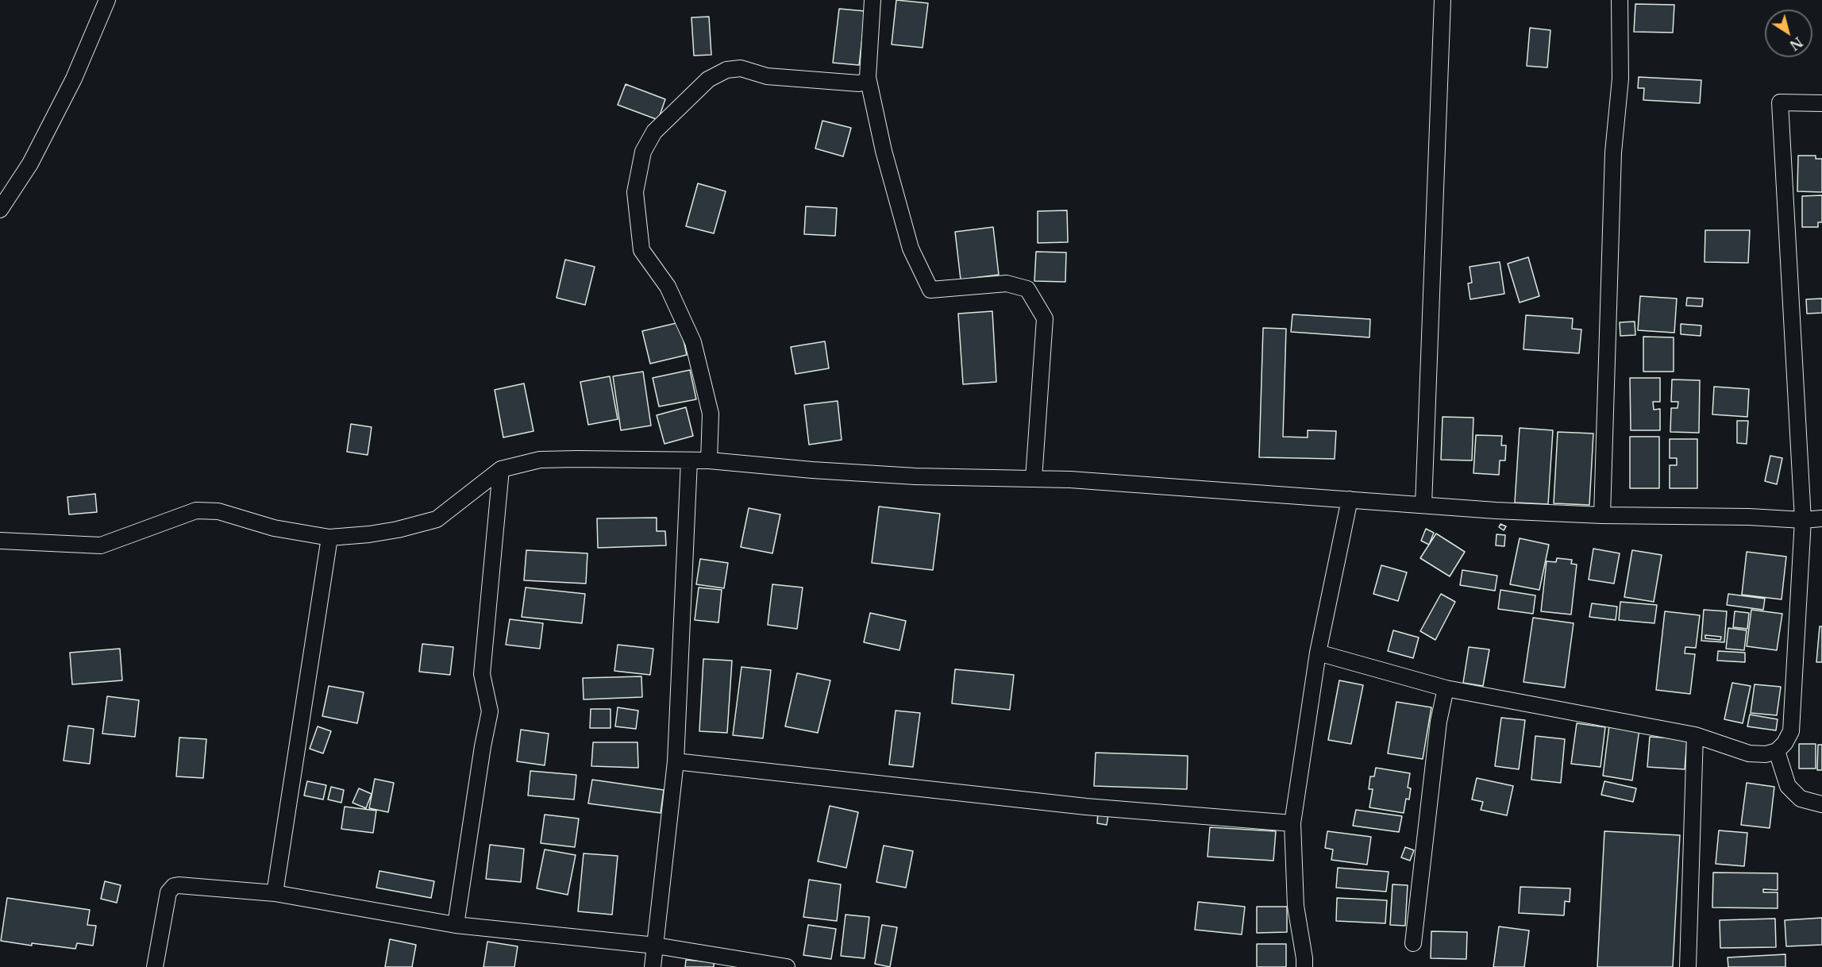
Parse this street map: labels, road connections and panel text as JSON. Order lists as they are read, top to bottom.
{
  "north": "bottom right"
}
